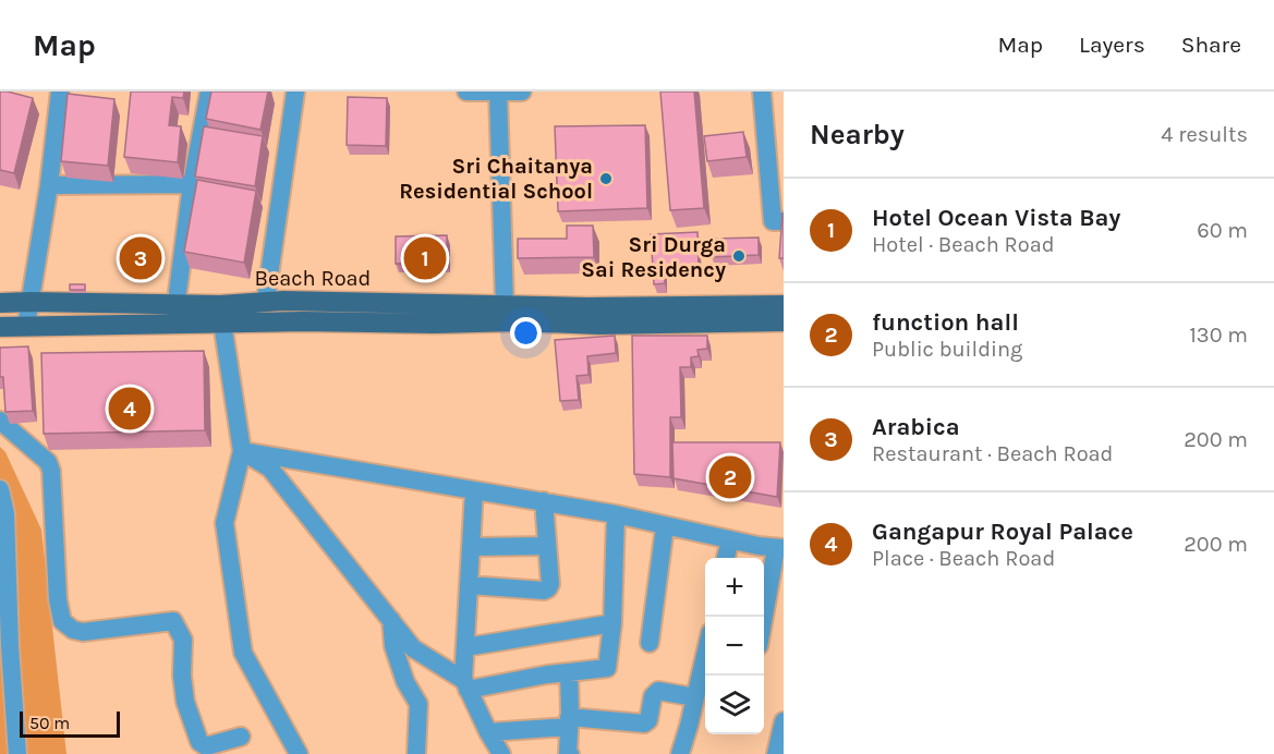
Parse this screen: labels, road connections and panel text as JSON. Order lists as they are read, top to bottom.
{
  "streets": {
    "main road": ["Beach Road"]
  },
  "places": ["Sri Chaitanya Residential School", "Sri Durga Sai Residency"],
  "scale_bar": "50 m",
  "page": {
    "header": "Map",
    "nav": ["Map", "Layers", "Share"],
    "heading": ["Nearby", "4 results"],
    "list": [
      {
        "mark": "1",
        "name": "Hotel Ocean Vista Bay",
        "note": "Hotel · Beach Road",
        "value": "60 m"
      },
      {
        "mark": "2",
        "name": "function hall",
        "note": "Public building",
        "value": "130 m"
      },
      {
        "mark": "3",
        "name": "Arabica",
        "note": "Restaurant · Beach Road",
        "value": "200 m"
      },
      {
        "mark": "4",
        "name": "Gangapur Royal Palace",
        "note": "Place · Beach Road",
        "value": "200 m"
      }
    ],
    "pins": [
      "1",
      "3",
      "4",
      "2"
    ],
    "map_buttons": ["+", "−"],
    "scale": "50 m"
  }
}
